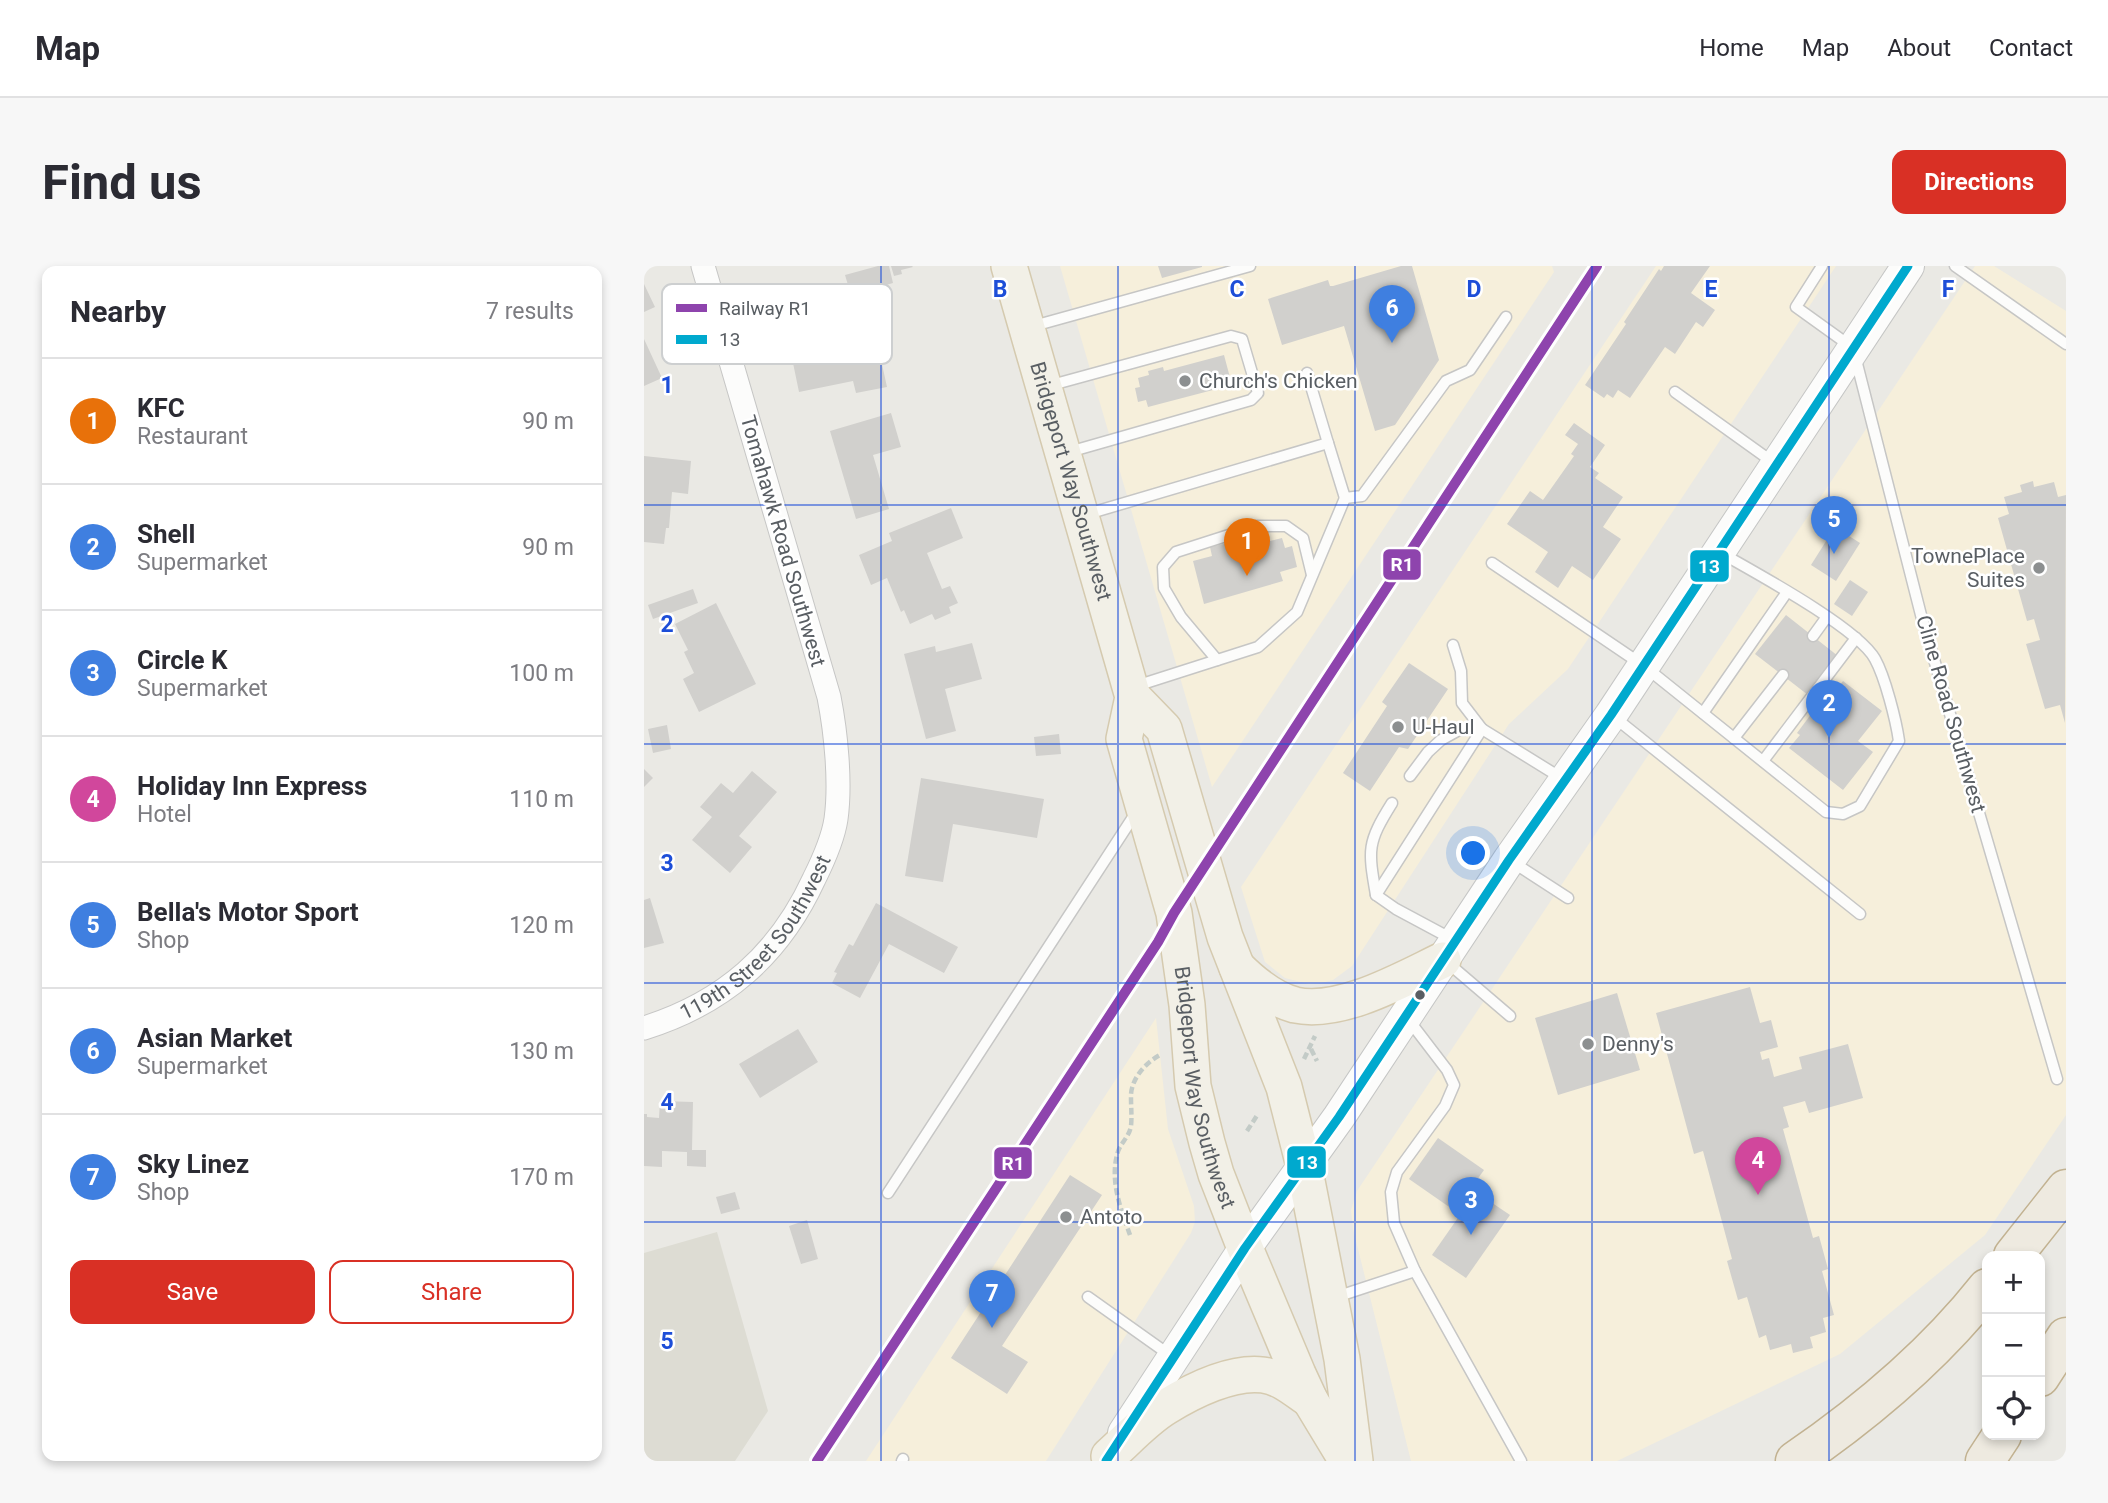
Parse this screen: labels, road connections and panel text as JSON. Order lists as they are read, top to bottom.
{
  "streets": {
    "main road": ["Bridgeport Way Southwest"],
    "street": ["Tomahawk Road Southwest", "119th Street Southwest"],
    "lane": ["Cline Road Southwest"]
  },
  "crossings": [
    ["Tomahawk Road Southwest", "119th Street Southwest"]
  ],
  "places": [
    "Church's Chicken",
    "TownePlace Suites",
    "U-Haul",
    "Denny's",
    "Antoto"
  ],
  "lines": ["rail line R1", "transit line 13"],
  "legend": ["Railway R1", "13"],
  "page": {
    "header": "Map",
    "nav": [
      "Home",
      "Map",
      "About",
      "Contact"
    ],
    "buttons": [
      "Directions",
      ["Save", "Share"]
    ],
    "title": "Find us",
    "heading": ["Nearby", "7 results"],
    "pins": [
      "6",
      "5",
      "1",
      "2",
      "4",
      "3",
      "7"
    ],
    "list": [
      {
        "mark": "1",
        "name": "KFC",
        "note": "Restaurant",
        "value": "90 m"
      },
      {
        "mark": "2",
        "name": "Shell",
        "note": "Supermarket",
        "value": "90 m"
      },
      {
        "mark": "3",
        "name": "Circle K",
        "note": "Supermarket",
        "value": "100 m"
      },
      {
        "mark": "4",
        "name": "Holiday Inn Express",
        "note": "Hotel",
        "value": "110 m"
      },
      {
        "mark": "5",
        "name": "Bella's Motor Sport",
        "note": "Shop",
        "value": "120 m"
      },
      {
        "mark": "6",
        "name": "Asian Market",
        "note": "Supermarket",
        "value": "130 m"
      },
      {
        "mark": "7",
        "name": "Sky Linez",
        "note": "Shop",
        "value": "170 m"
      }
    ],
    "map_buttons": ["+", "−"]
  },
  "grid": {
    "columns": [
      "B",
      "C",
      "D",
      "E",
      "F"
    ],
    "rows": [
      "1",
      "2",
      "3",
      "4",
      "5"
    ]
  }
}
